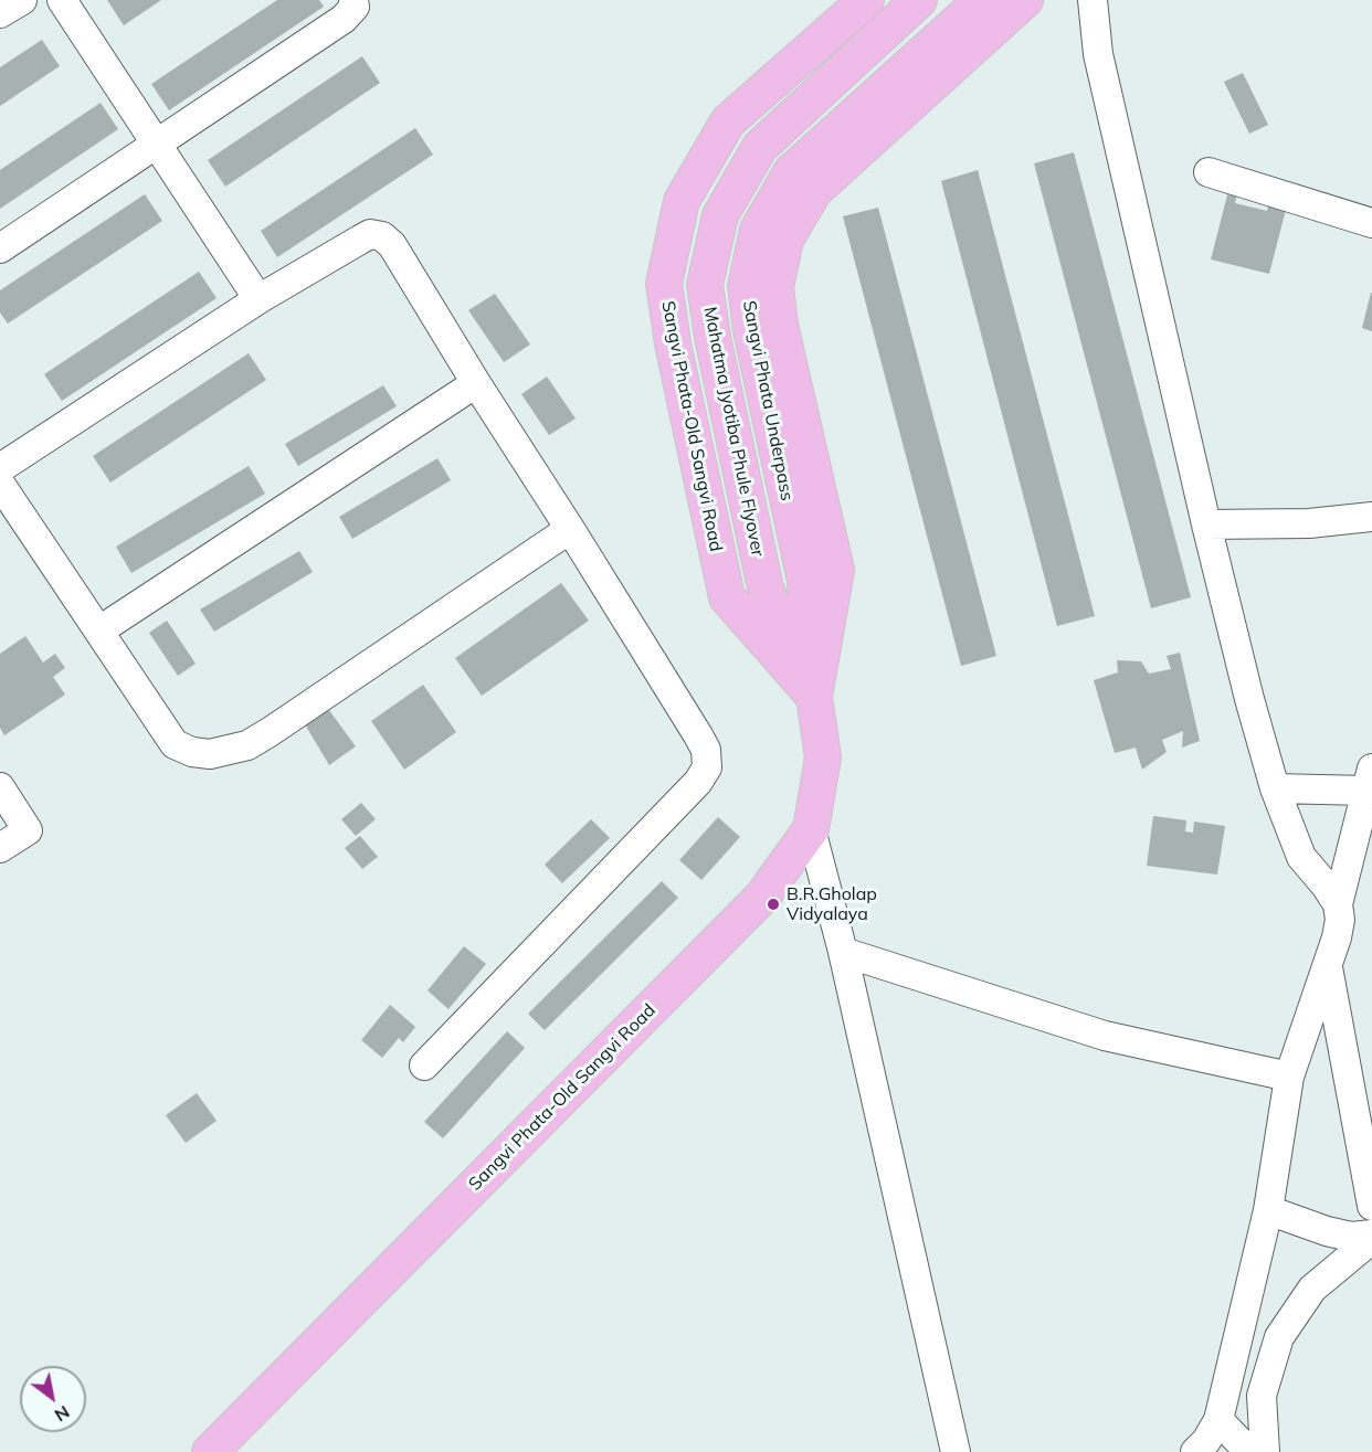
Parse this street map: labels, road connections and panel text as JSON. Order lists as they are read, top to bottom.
{
  "streets": {
    "main road": ["Sangvi Phata Underpass", "Sangvi Phata-Old Sangvi Road", "Mahatma Jyotiba Phule Flyover"]
  },
  "crossings": [
    ["Sangvi Phata Underpass", "Sangvi Phata-Old Sangvi Road"],
    ["Sangvi Phata Underpass", "Mahatma Jyotiba Phule Flyover"],
    ["Sangvi Phata-Old Sangvi Road", "Mahatma Jyotiba Phule Flyover"]
  ],
  "places": ["B.R.Gholap Vidyalaya"],
  "north": "bottom right"
}
